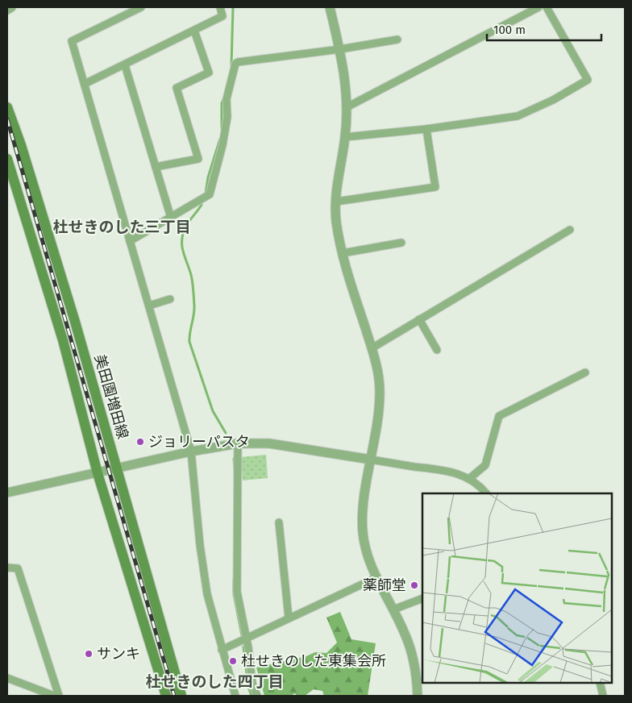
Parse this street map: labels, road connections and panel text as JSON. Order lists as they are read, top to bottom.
{
  "streets": {
    "main road": ["美田園増田線"]
  },
  "districts": ["杜せきのした三丁目", "杜せきのした四丁目"],
  "places": [
    "ジョリーパスタ",
    "薬師堂",
    "サンキ",
    "杜せきのした東集会所"
  ],
  "scale_bar": "100 m"
}
